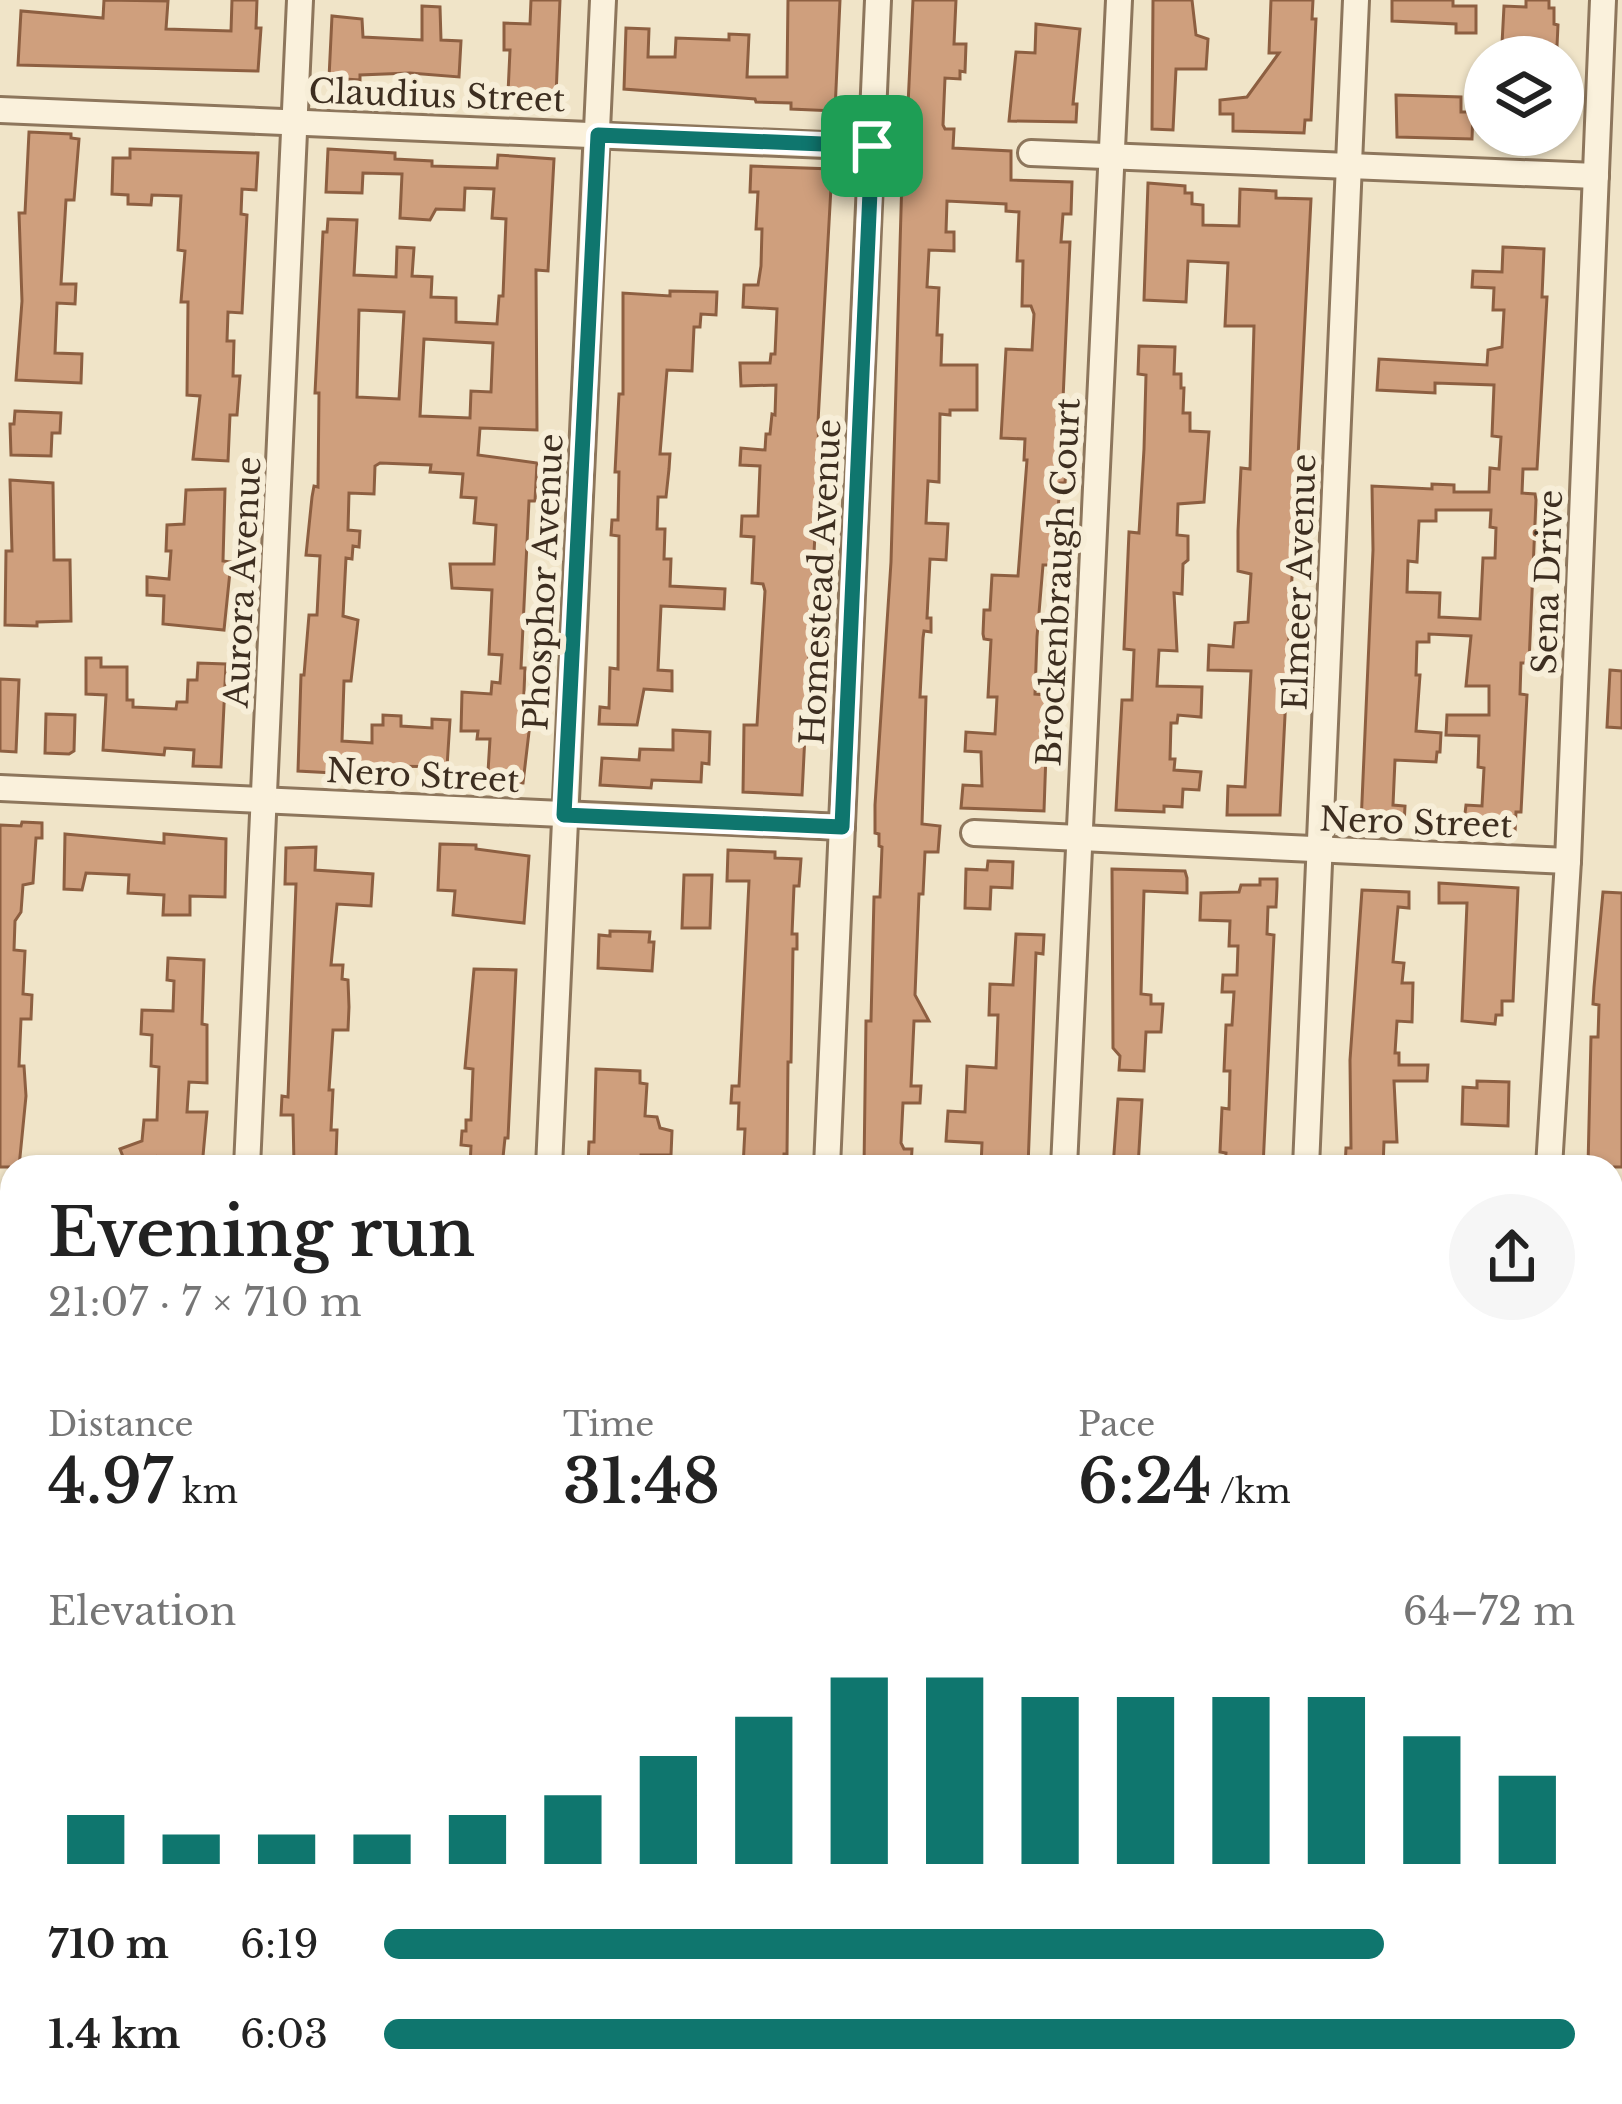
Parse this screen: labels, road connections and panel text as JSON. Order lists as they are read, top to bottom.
{
  "streets": {
    "street": [
      "Claudius Street",
      "Aurora Avenue",
      "Phosphor Avenue",
      "Homestead Avenue",
      "Brockenbraugh Court",
      "Elmeer Avenue",
      "Sena Drive",
      "Nero Street"
    ]
  },
  "crossings": [
    ["Claudius Street", "Aurora Avenue"],
    ["Claudius Street", "Phosphor Avenue"],
    ["Claudius Street", "Homestead Avenue"],
    ["Aurora Avenue", "Nero Street"],
    ["Phosphor Avenue", "Nero Street"],
    ["Homestead Avenue", "Nero Street"],
    ["Brockenbraugh Court", "Nero Street"],
    ["Elmeer Avenue", "Nero Street"],
    ["Sena Drive", "Nero Street"]
  ],
  "page": {
    "heading": ["Evening run", "21:07 · 7 × 710 m"],
    "stats": [
      ["Distance", "4.97 km"],
      ["Time", "31:48"],
      ["Pace", "6:24 /km"]
    ],
    "chart": ["Elevation", "64–72 m"],
    "list": [
      {
        "name": "710 m",
        "note": "6:19"
      },
      {
        "name": "1.4 km",
        "note": "6:03"
      }
    ]
  }
}
